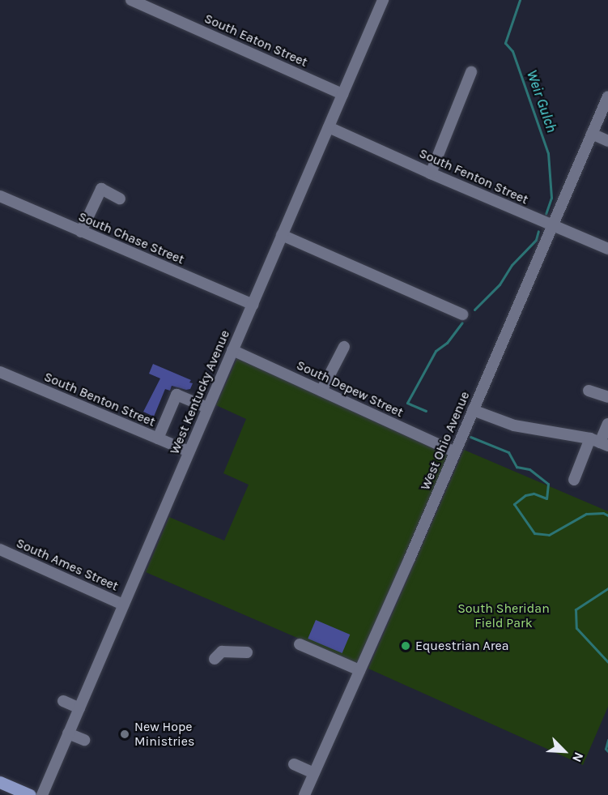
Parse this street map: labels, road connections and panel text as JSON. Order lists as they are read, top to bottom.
{
  "streets": {
    "street": [
      "South Eaton Street",
      "South Fenton Street",
      "South Chase Street",
      "South Depew Street",
      "West Kentucky Avenue",
      "South Benton Street",
      "West Ohio Avenue",
      "South Ames Street"
    ]
  },
  "crossings": [
    ["South Eaton Street", "West Kentucky Avenue"],
    ["South Fenton Street", "West Kentucky Avenue"],
    ["South Fenton Street", "West Ohio Avenue"],
    ["South Chase Street", "West Kentucky Avenue"],
    ["South Depew Street", "West Kentucky Avenue"],
    ["South Depew Street", "West Ohio Avenue"],
    ["West Kentucky Avenue", "South Benton Street"],
    ["West Kentucky Avenue", "South Ames Street"]
  ],
  "water": ["Weir Gulch"],
  "parks": ["South Sheridan Field Park"],
  "places": ["Equestrian Area", "New Hope Ministries"],
  "north": "bottom right"
}
